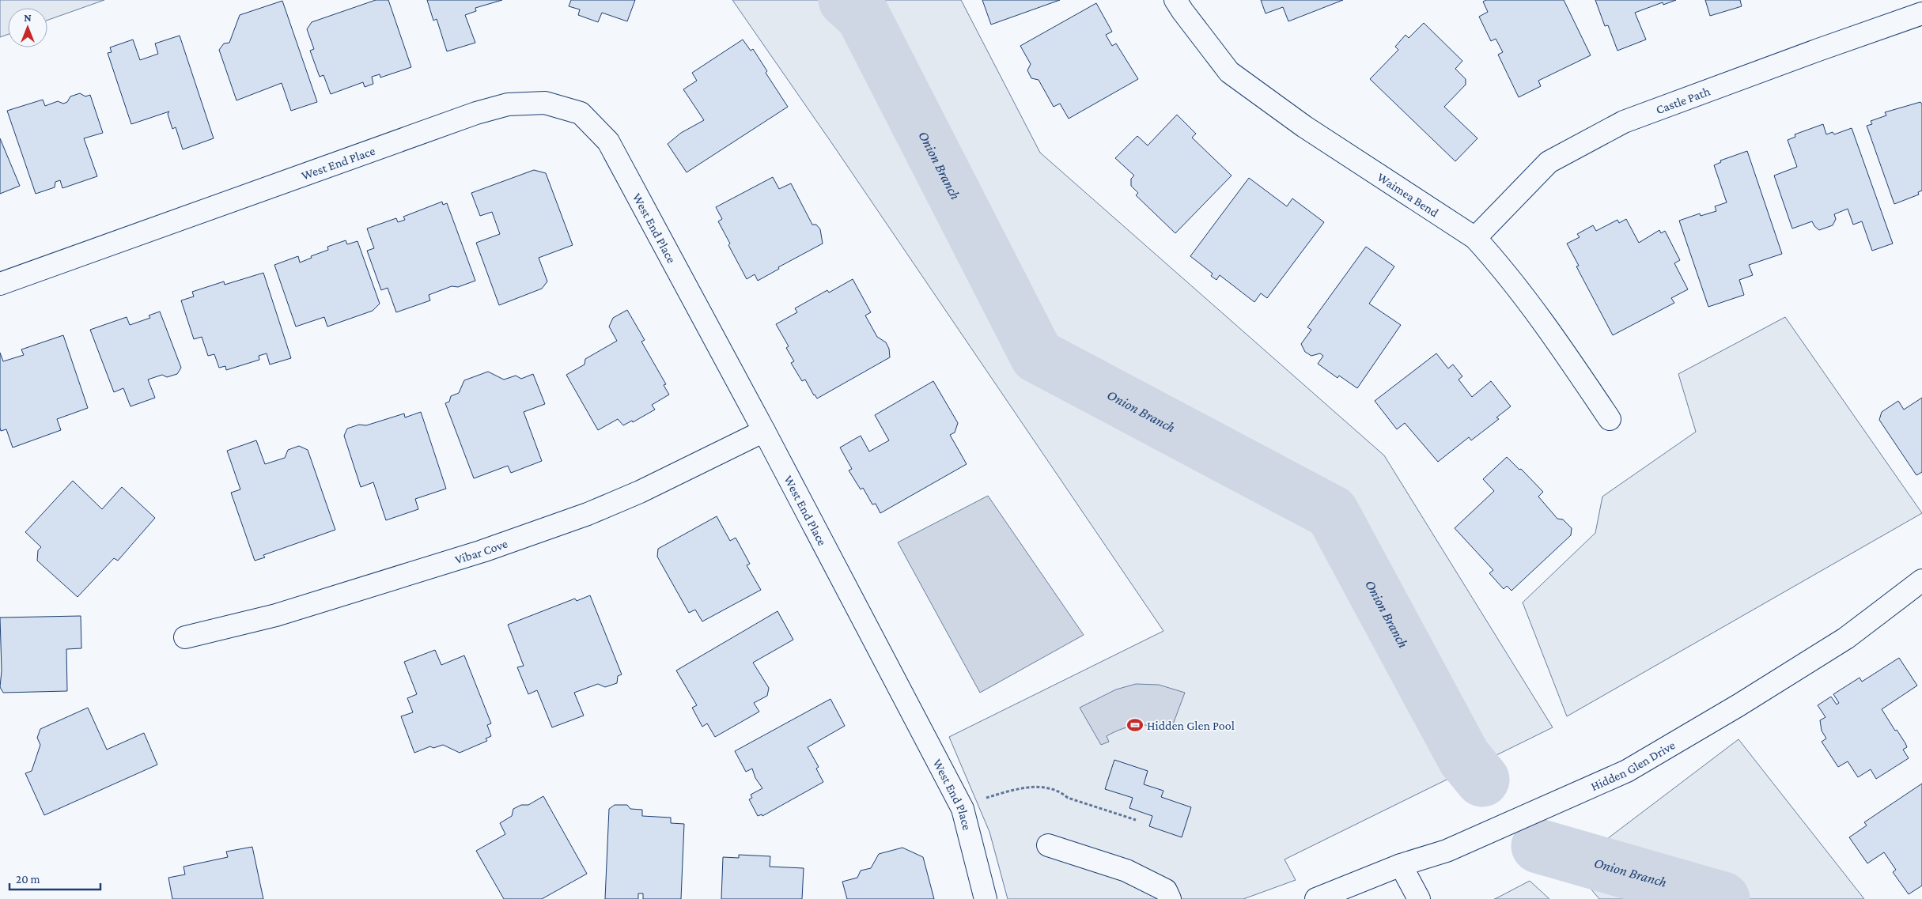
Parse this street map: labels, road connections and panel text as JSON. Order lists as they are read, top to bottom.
{
  "streets": {
    "street": [
      "Castle Path",
      "West End Place",
      "Waimea Bend",
      "Vibar Cove",
      "Hidden Glen Drive"
    ]
  },
  "crossings": [
    ["Castle Path", "Waimea Bend"],
    ["West End Place", "Vibar Cove"]
  ],
  "water": ["Onion Branch"],
  "places": {
    "sports": ["Hidden Glen Pool"]
  },
  "scale_bar": "20 m",
  "north": "top"
}
